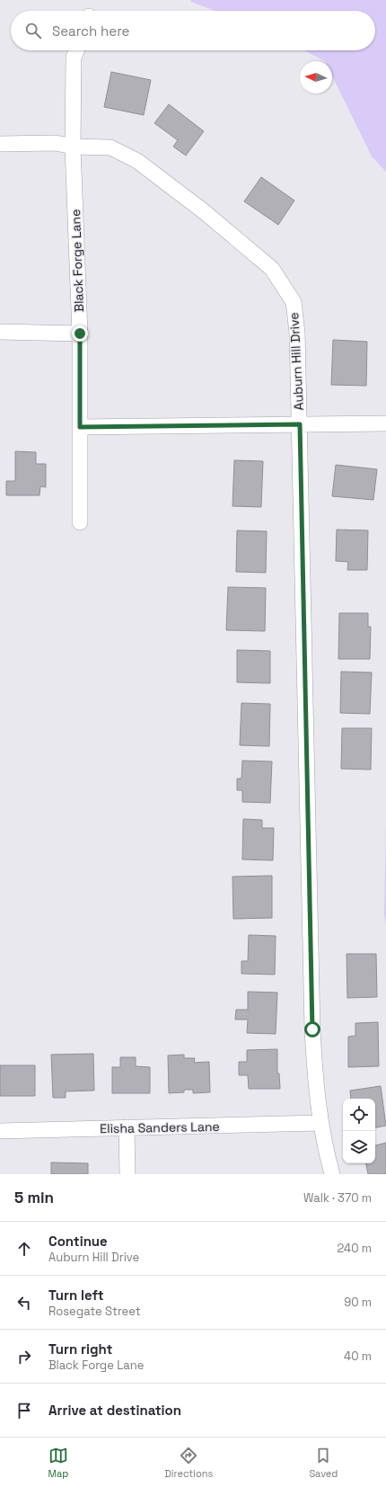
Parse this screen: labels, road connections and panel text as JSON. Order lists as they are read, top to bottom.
{
  "streets": {
    "street": ["Black Forge Lane", "Auburn Hill Drive", "Elisha Sanders Lane"]
  },
  "crossings": [
    ["Black Forge Lane", "Auburn Hill Drive"],
    ["Auburn Hill Drive", "Elisha Sanders Lane"]
  ],
  "north": "left",
  "page": {
    "search": "Search here",
    "heading": ["5 min", "Walk · 370 m"],
    "list": [
      ["Continue", "Auburn Hill Drive", "240 m"],
      ["Turn left", "Rosegate Street", "90 m"],
      ["Turn right", "Black Forge Lane", "40 m"],
      "Arrive at destination"
    ],
    "nav": ["Map", "Directions", "Saved"]
  }
}
